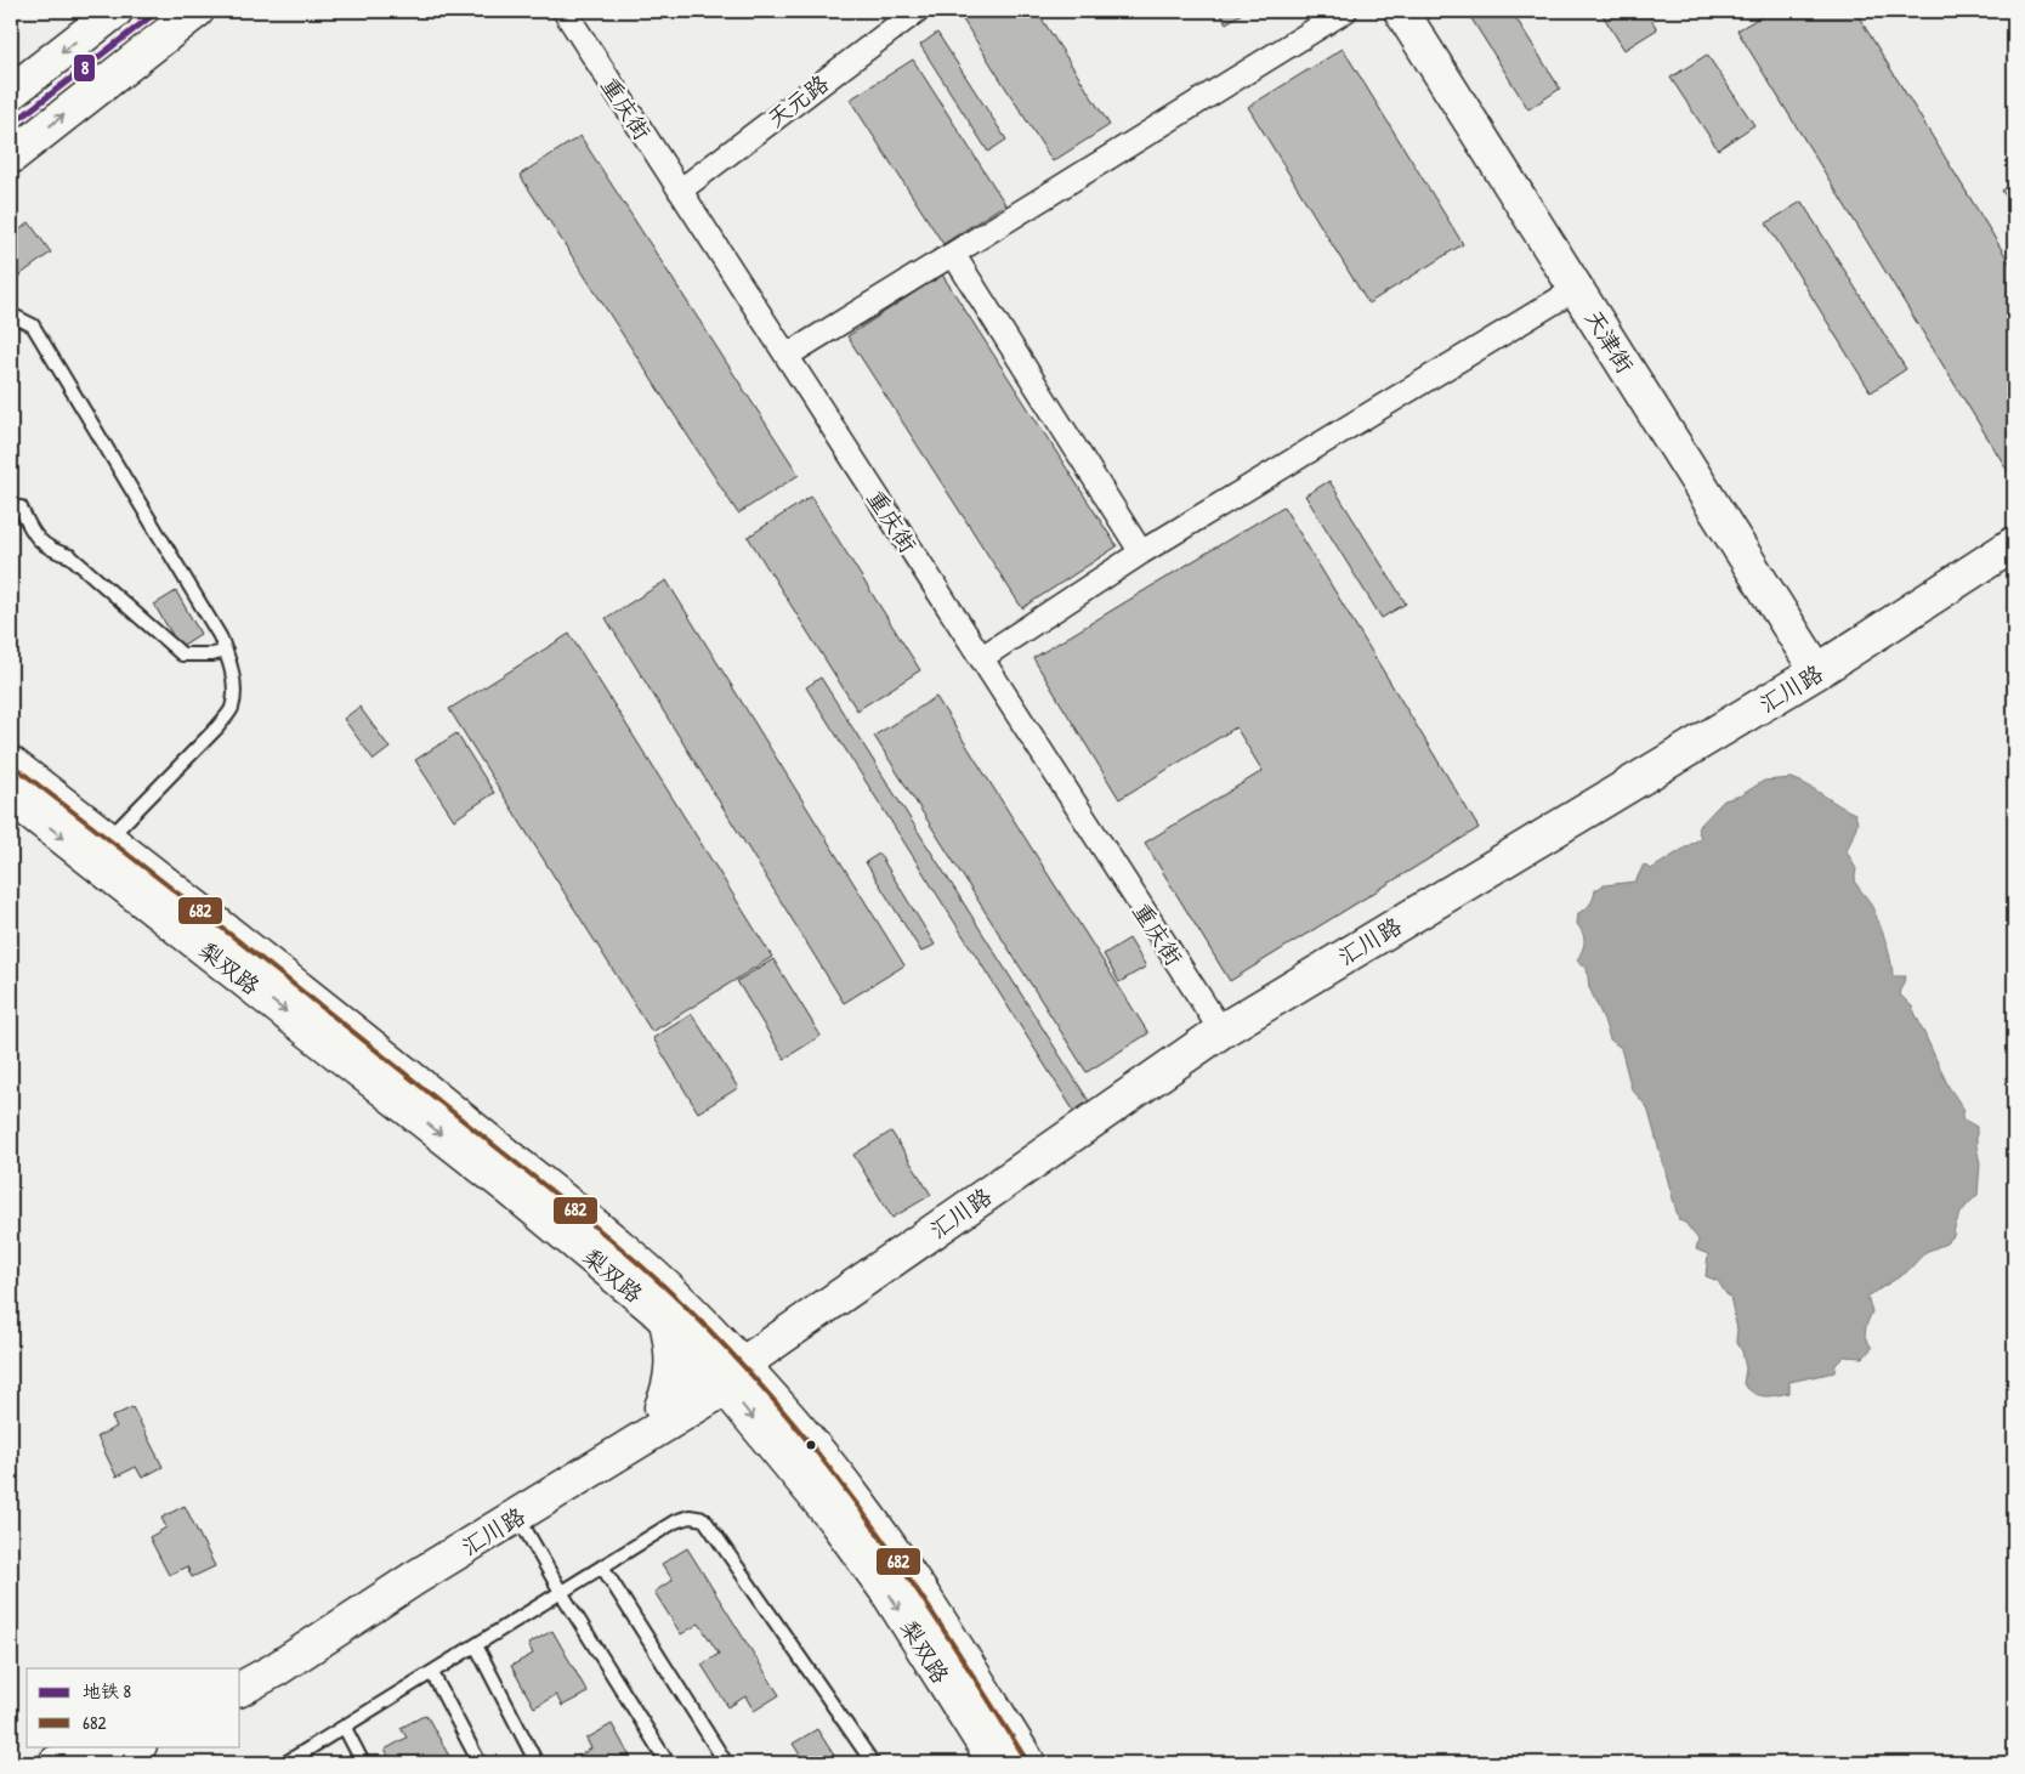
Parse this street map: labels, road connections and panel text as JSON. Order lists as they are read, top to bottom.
{
  "streets": {
    "street": [
      "天元路",
      "重庆街",
      "天津街",
      "汇川路",
      "梨双路"
    ]
  },
  "crossings": [
    ["天元路", "重庆街"],
    ["重庆街", "汇川路"],
    ["天津街", "汇川路"],
    ["汇川路", "梨双路"]
  ],
  "lines": ["metro line 8", "transit line 682"],
  "legend": ["地铁 8", "682"]
}
